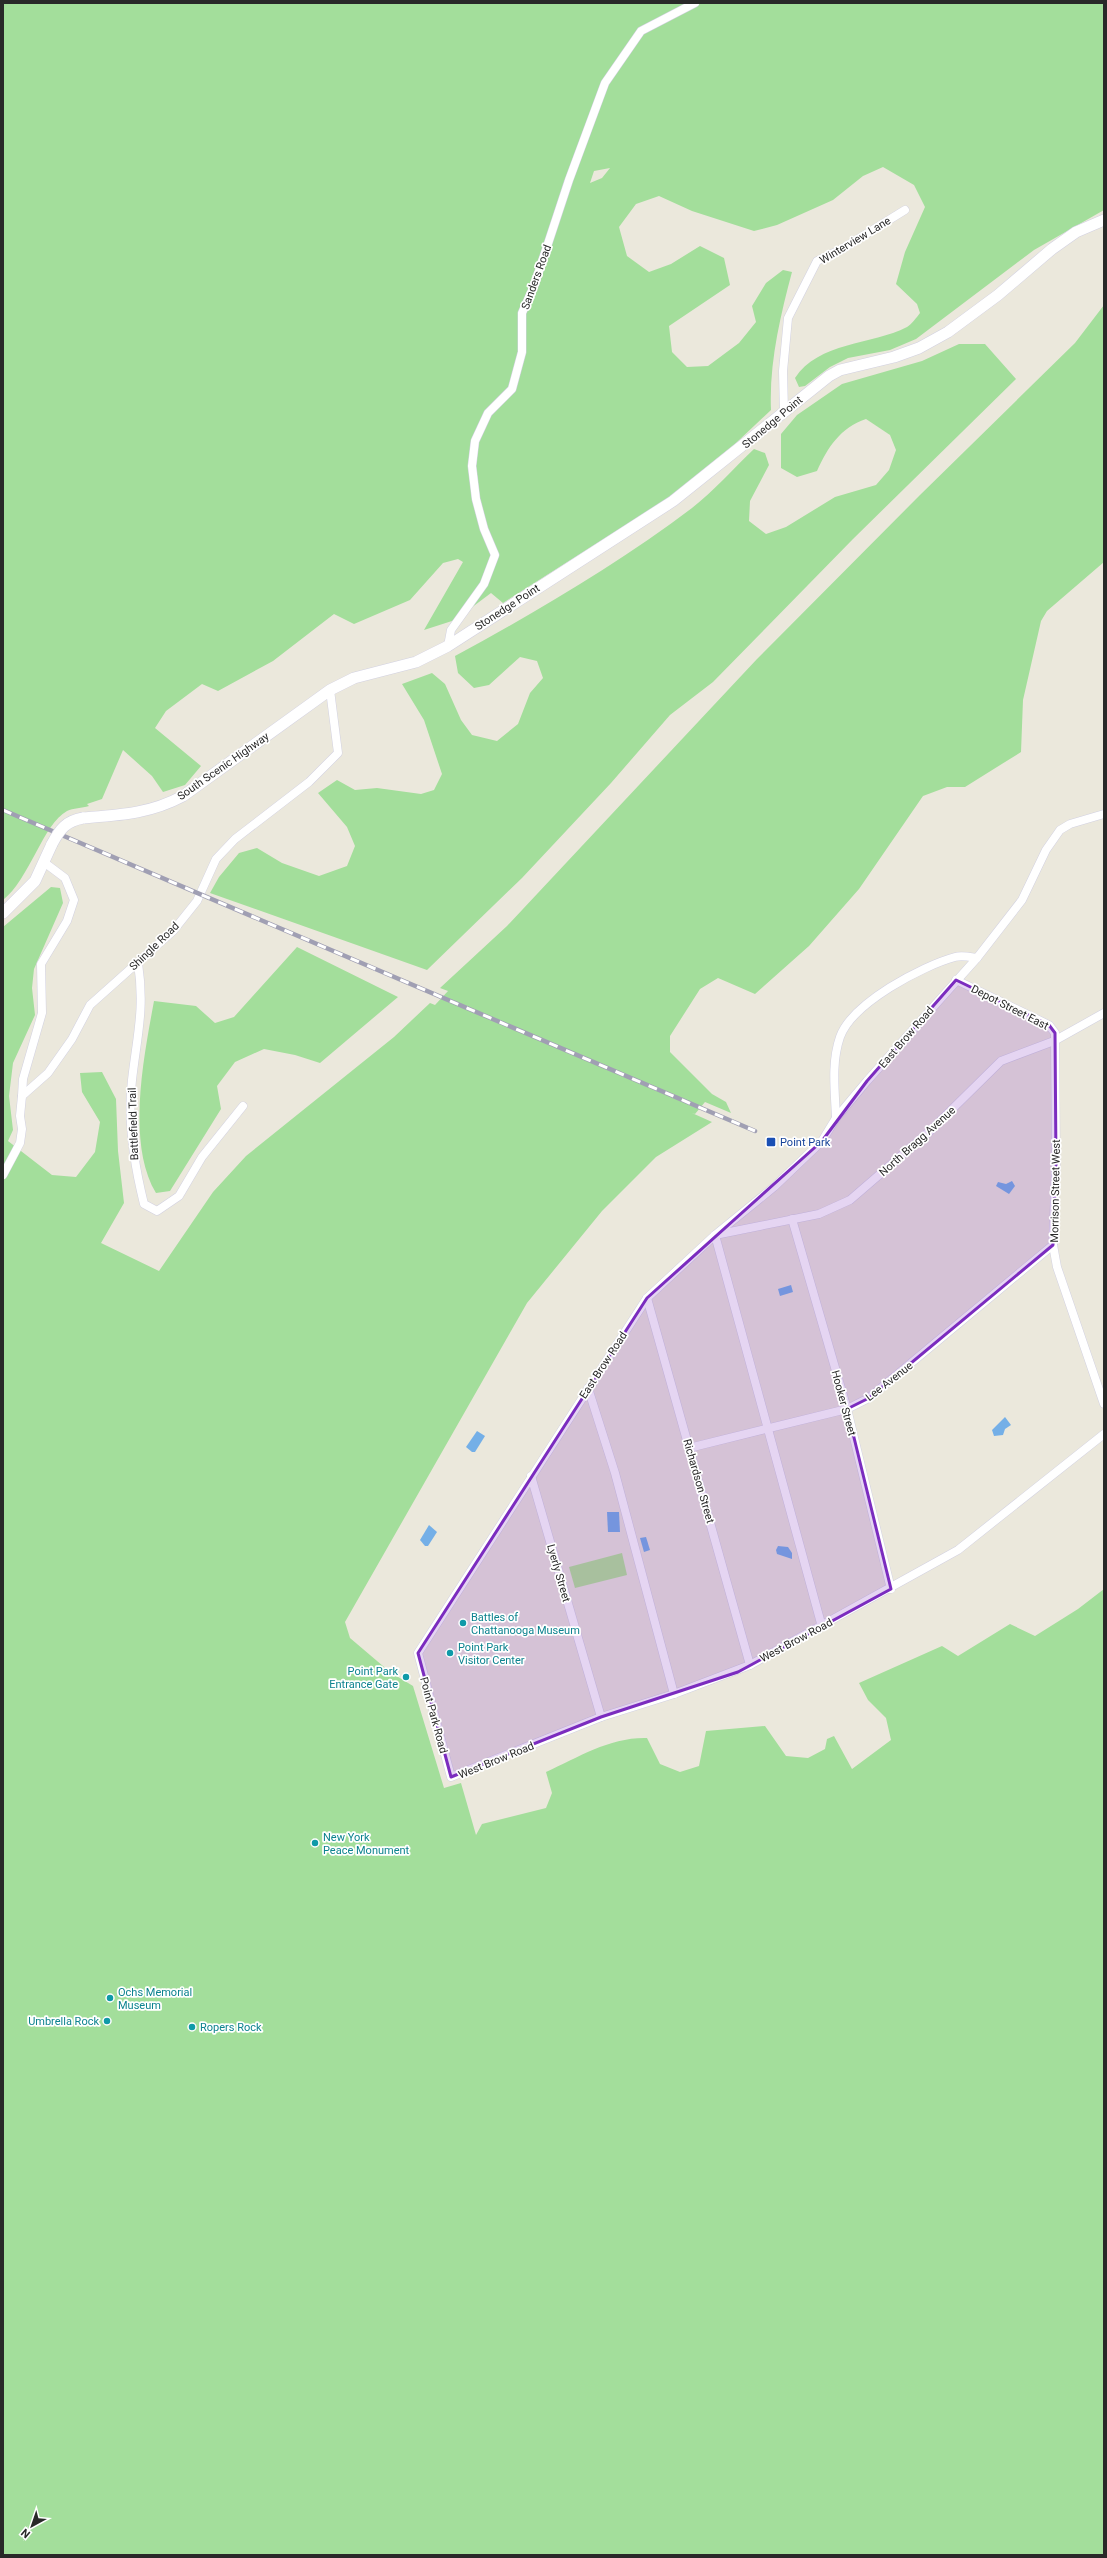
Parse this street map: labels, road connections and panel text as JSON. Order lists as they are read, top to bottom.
{
  "streets": {
    "main road": ["Stonedge Point", "South Scenic Highway"],
    "street": [
      "Winterview Lane",
      "Sanders Road",
      "Shingle Road",
      "Depot Street East",
      "East Brow Road",
      "Battlefield Trail",
      "North Bragg Avenue",
      "Morrison Street West",
      "Lee Avenue",
      "Hooker Street",
      "Richardson Street",
      "Lyerly Street",
      "West Brow Road",
      "Point Park Road"
    ]
  },
  "crossings": [
    ["Winterview Lane", "Stonedge Point"],
    ["Sanders Road", "Stonedge Point"],
    ["Sanders Road", "South Scenic Highway"],
    ["Stonedge Point", "South Scenic Highway"],
    ["South Scenic Highway", "Shingle Road"],
    ["Shingle Road", "Battlefield Trail"],
    ["Depot Street East", "East Brow Road"],
    ["Depot Street East", "North Bragg Avenue"],
    ["Depot Street East", "Morrison Street West"],
    ["East Brow Road", "North Bragg Avenue"],
    ["East Brow Road", "Richardson Street"],
    ["East Brow Road", "Lyerly Street"],
    ["East Brow Road", "Point Park Road"],
    ["North Bragg Avenue", "Morrison Street West"],
    ["North Bragg Avenue", "Hooker Street"],
    ["Morrison Street West", "Lee Avenue"],
    ["Lee Avenue", "Hooker Street"],
    ["Lee Avenue", "Richardson Street"],
    ["Hooker Street", "West Brow Road"],
    ["Richardson Street", "West Brow Road"],
    ["Lyerly Street", "West Brow Road"],
    ["West Brow Road", "Point Park Road"]
  ],
  "places": {
    "transit": ["Point Park"],
    "other": [
      "Battles of Chattanooga Museum",
      "Point Park Visitor Center",
      "Point Park Entrance Gate",
      "New York Peace Monument",
      "Ochs Memorial Museum",
      "Umbrella Rock",
      "Ropers Rock"
    ]
  },
  "north": "bottom left"
}
